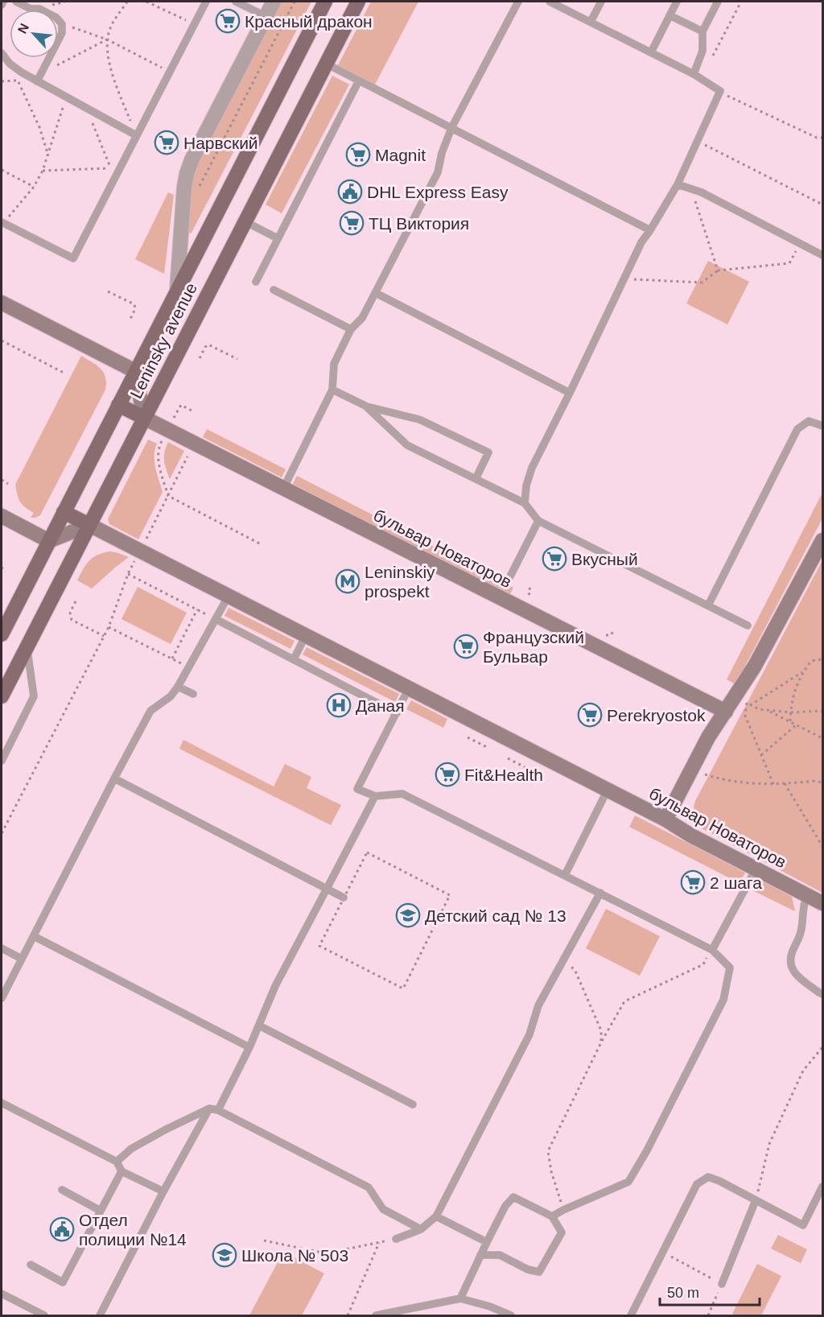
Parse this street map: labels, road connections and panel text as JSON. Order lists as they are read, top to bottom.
{
  "streets": {
    "main road": ["Leninsky avenue"],
    "street": ["бульвар Новаторов"]
  },
  "crossings": [
    ["Leninsky avenue", "бульвар Новаторов"]
  ],
  "places": {
    "supermarket": [
      "Красный дракон",
      "Нарвский",
      "Magnit",
      "ТЦ Виктория",
      "Вкусный",
      "Французский Бульвар",
      "Perekryostok",
      "Fit&Health",
      "2 шага"
    ],
    "public building": ["DHL Express Easy", "Отдел полиции №14"],
    "metro station": ["Leninskiy prospekt"],
    "hospital": ["Даная"],
    "school or university": ["Детский сад № 13", "Школа № 503"]
  },
  "scale_bar": "50 m",
  "north": "top left"
}
